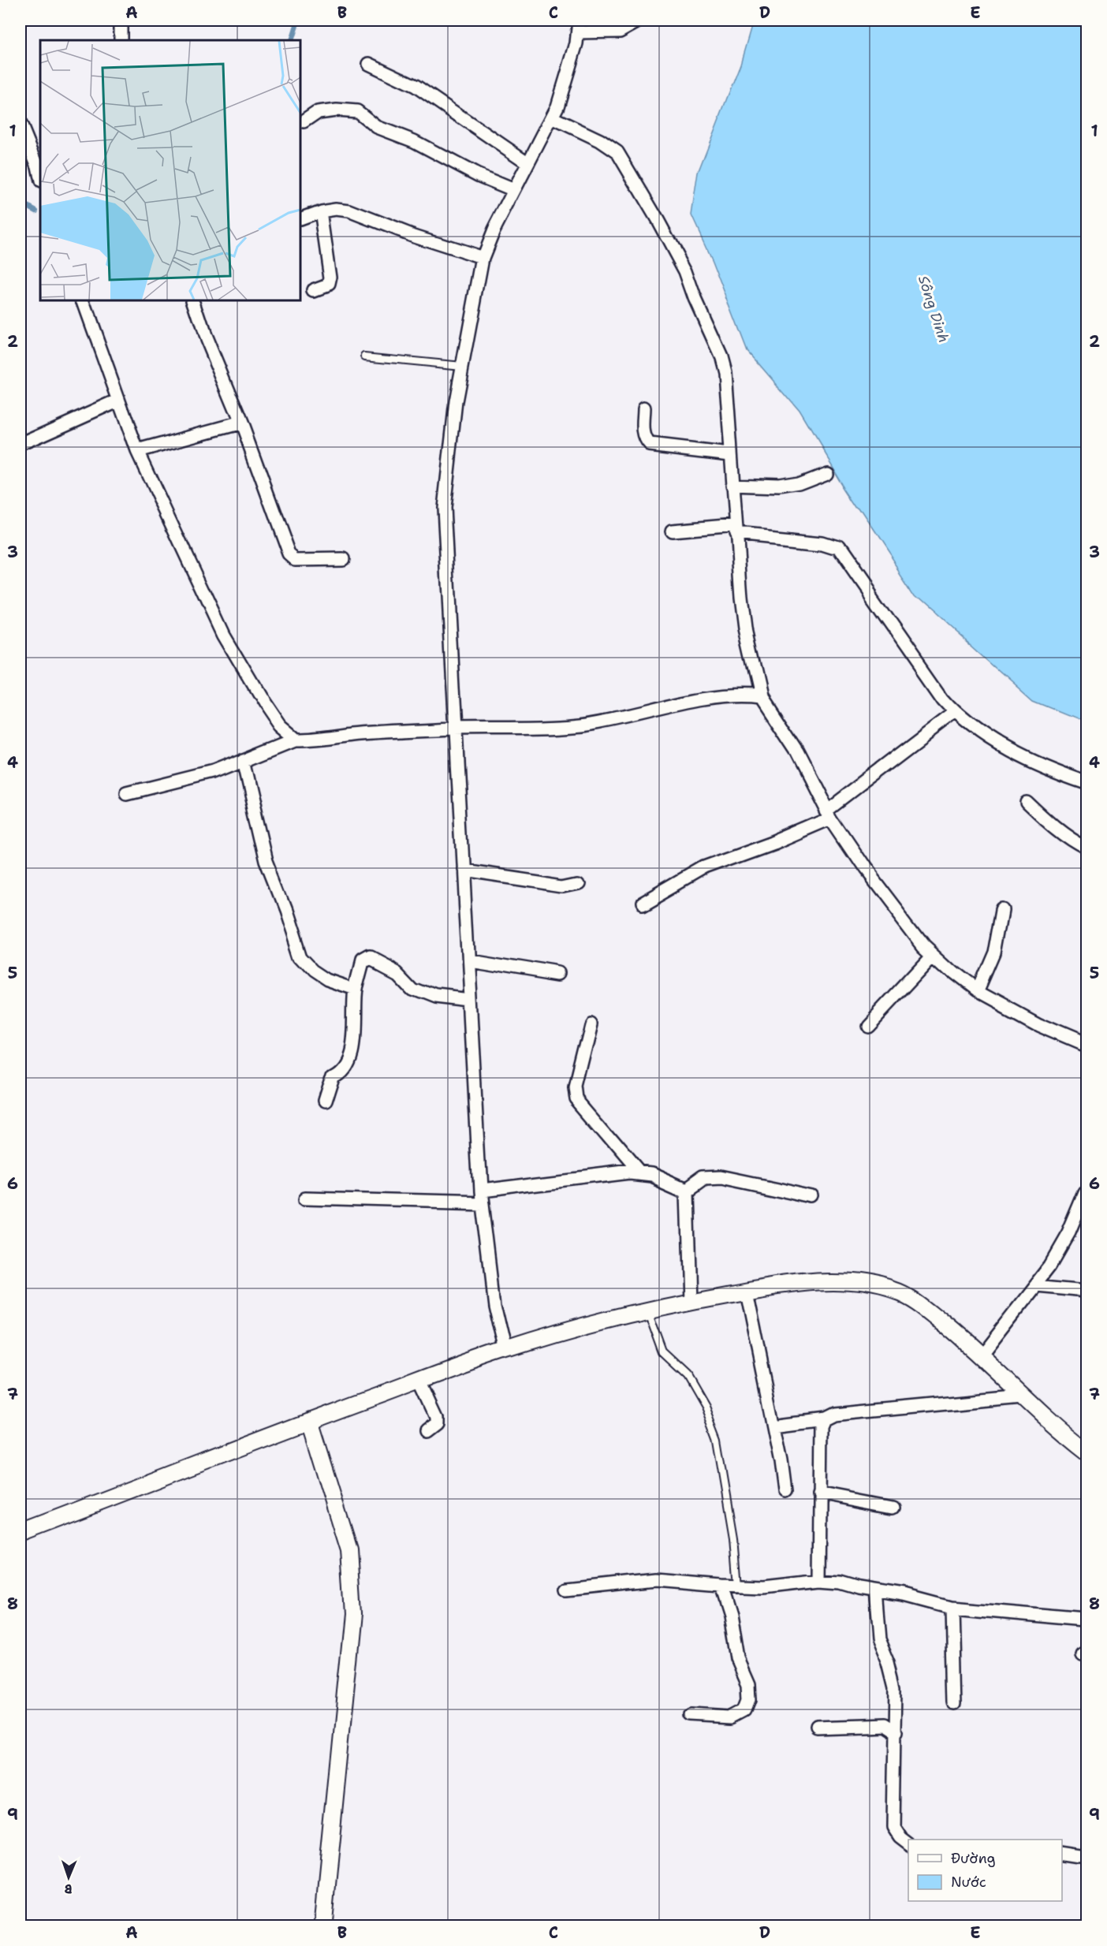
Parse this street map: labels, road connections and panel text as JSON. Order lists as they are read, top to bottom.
{
  "water": ["Sông Dinh"],
  "legend": ["Đường", "Nước"],
  "north": "bottom",
  "grid": {
    "columns": [
      "A",
      "B",
      "C",
      "D",
      "E"
    ],
    "rows": [
      "1",
      "2",
      "3",
      "4",
      "5",
      "6",
      "7",
      "8",
      "9"
    ]
  }
}
